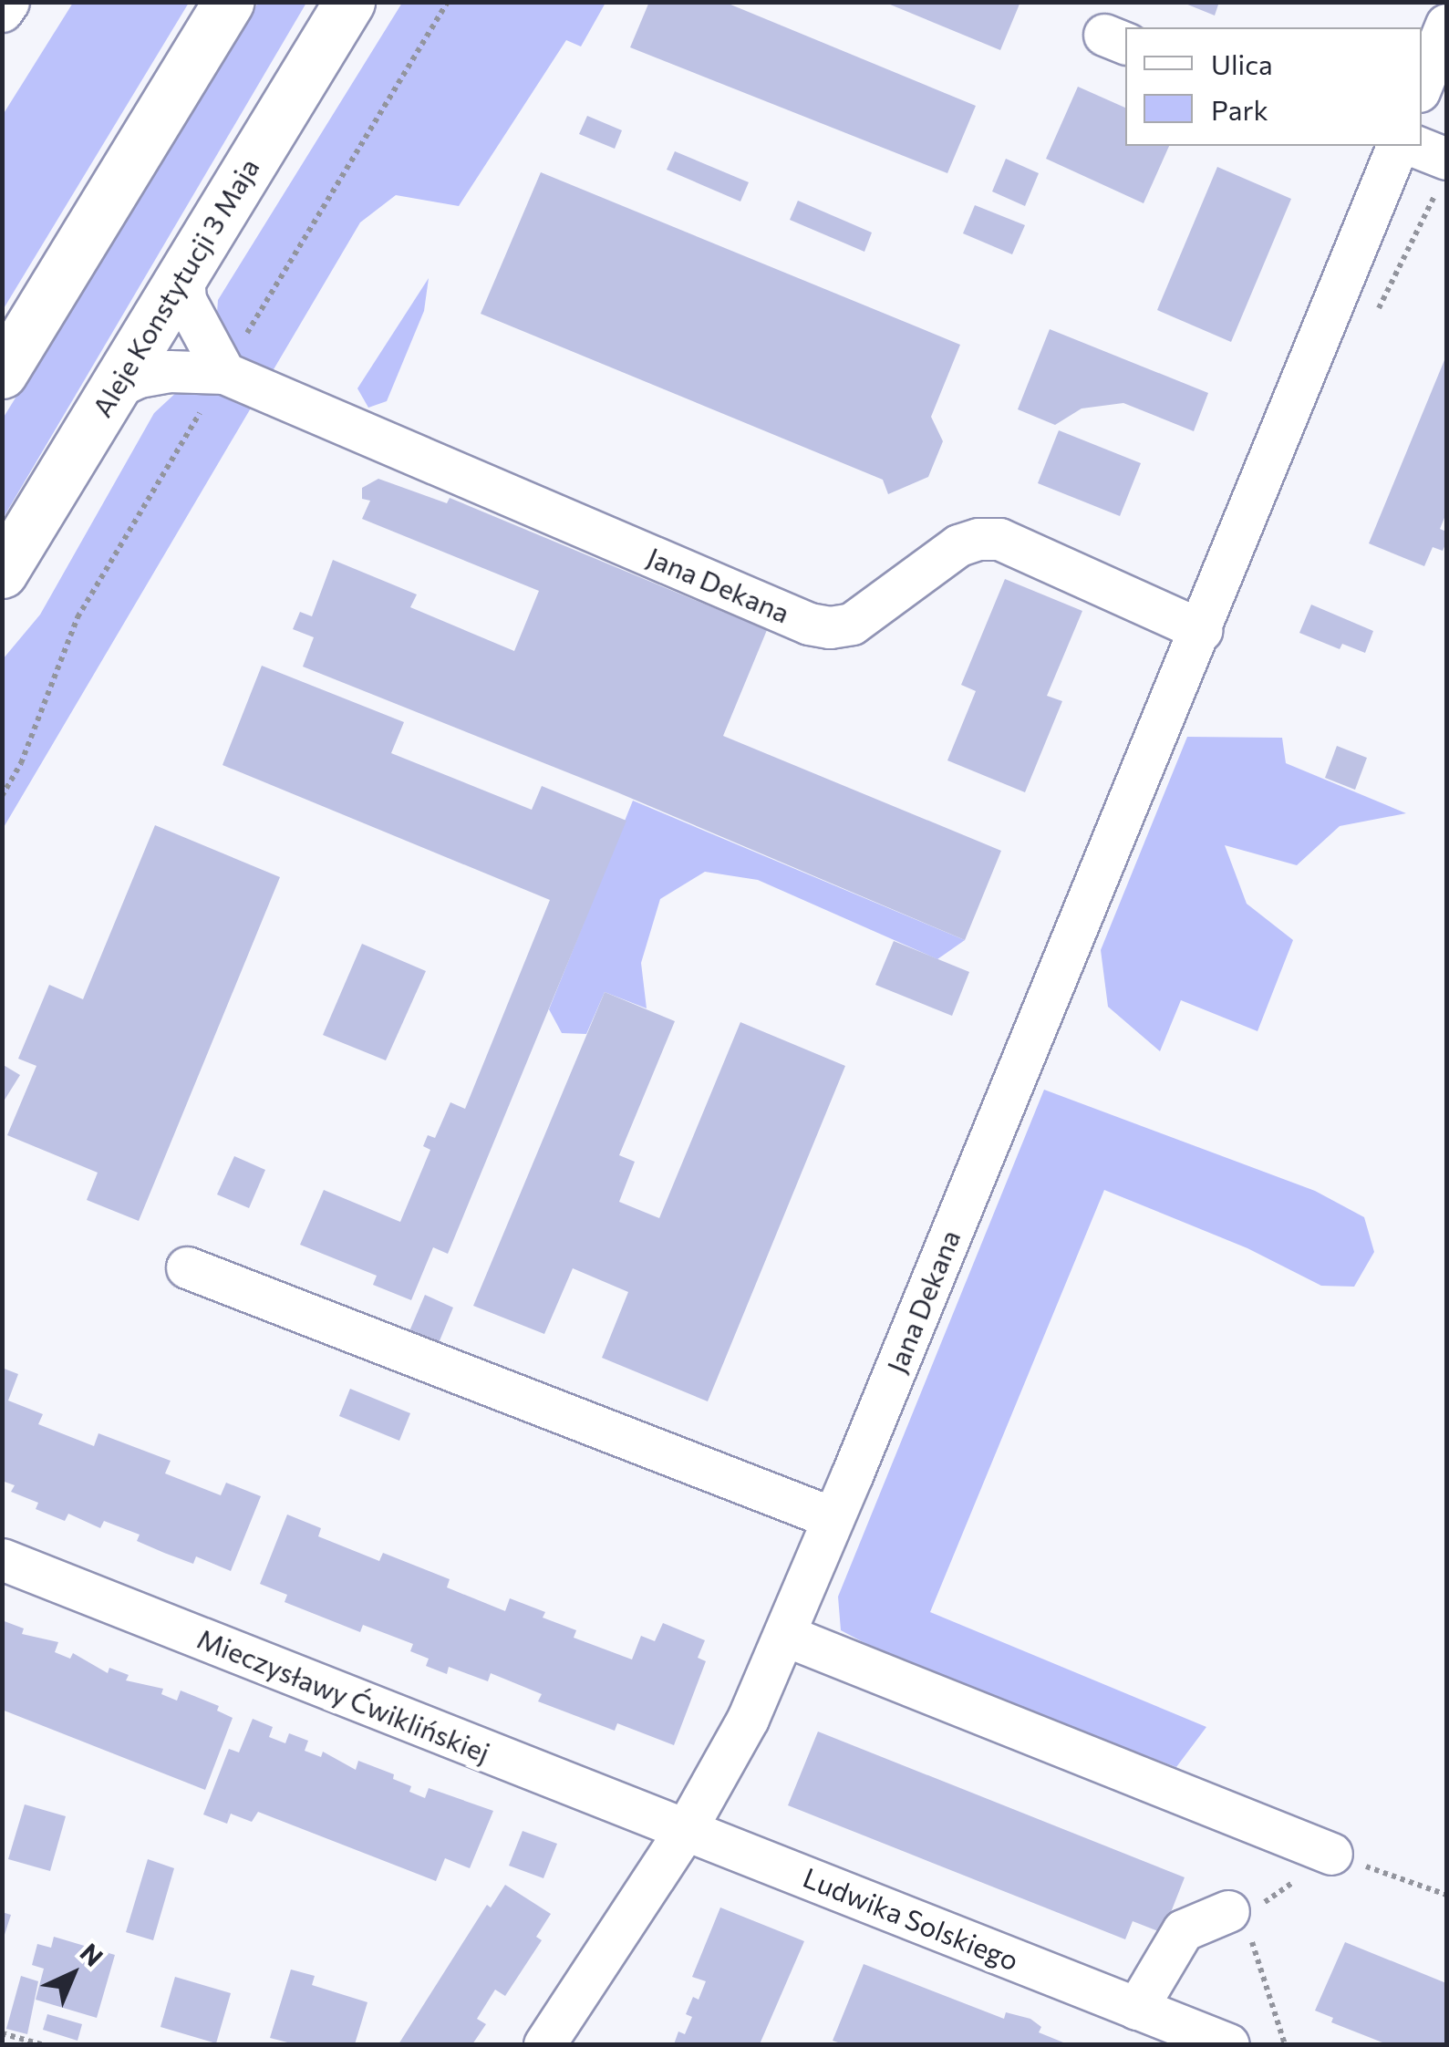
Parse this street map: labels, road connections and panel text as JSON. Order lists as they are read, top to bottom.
{
  "streets": {
    "main road": ["Aleje Konstytucji 3 Maja"],
    "street": ["Jana Dekana", "Mieczysławy Ćwiklińskiej", "Ludwika Solskiego"]
  },
  "crossings": [
    ["Aleje Konstytucji 3 Maja", "Jana Dekana"],
    ["Jana Dekana", "Mieczysławy Ćwiklińskiej"],
    ["Jana Dekana", "Ludwika Solskiego"],
    ["Mieczysławy Ćwiklińskiej", "Ludwika Solskiego"]
  ],
  "legend": ["Ulica", "Park"],
  "north": "top right"
}
